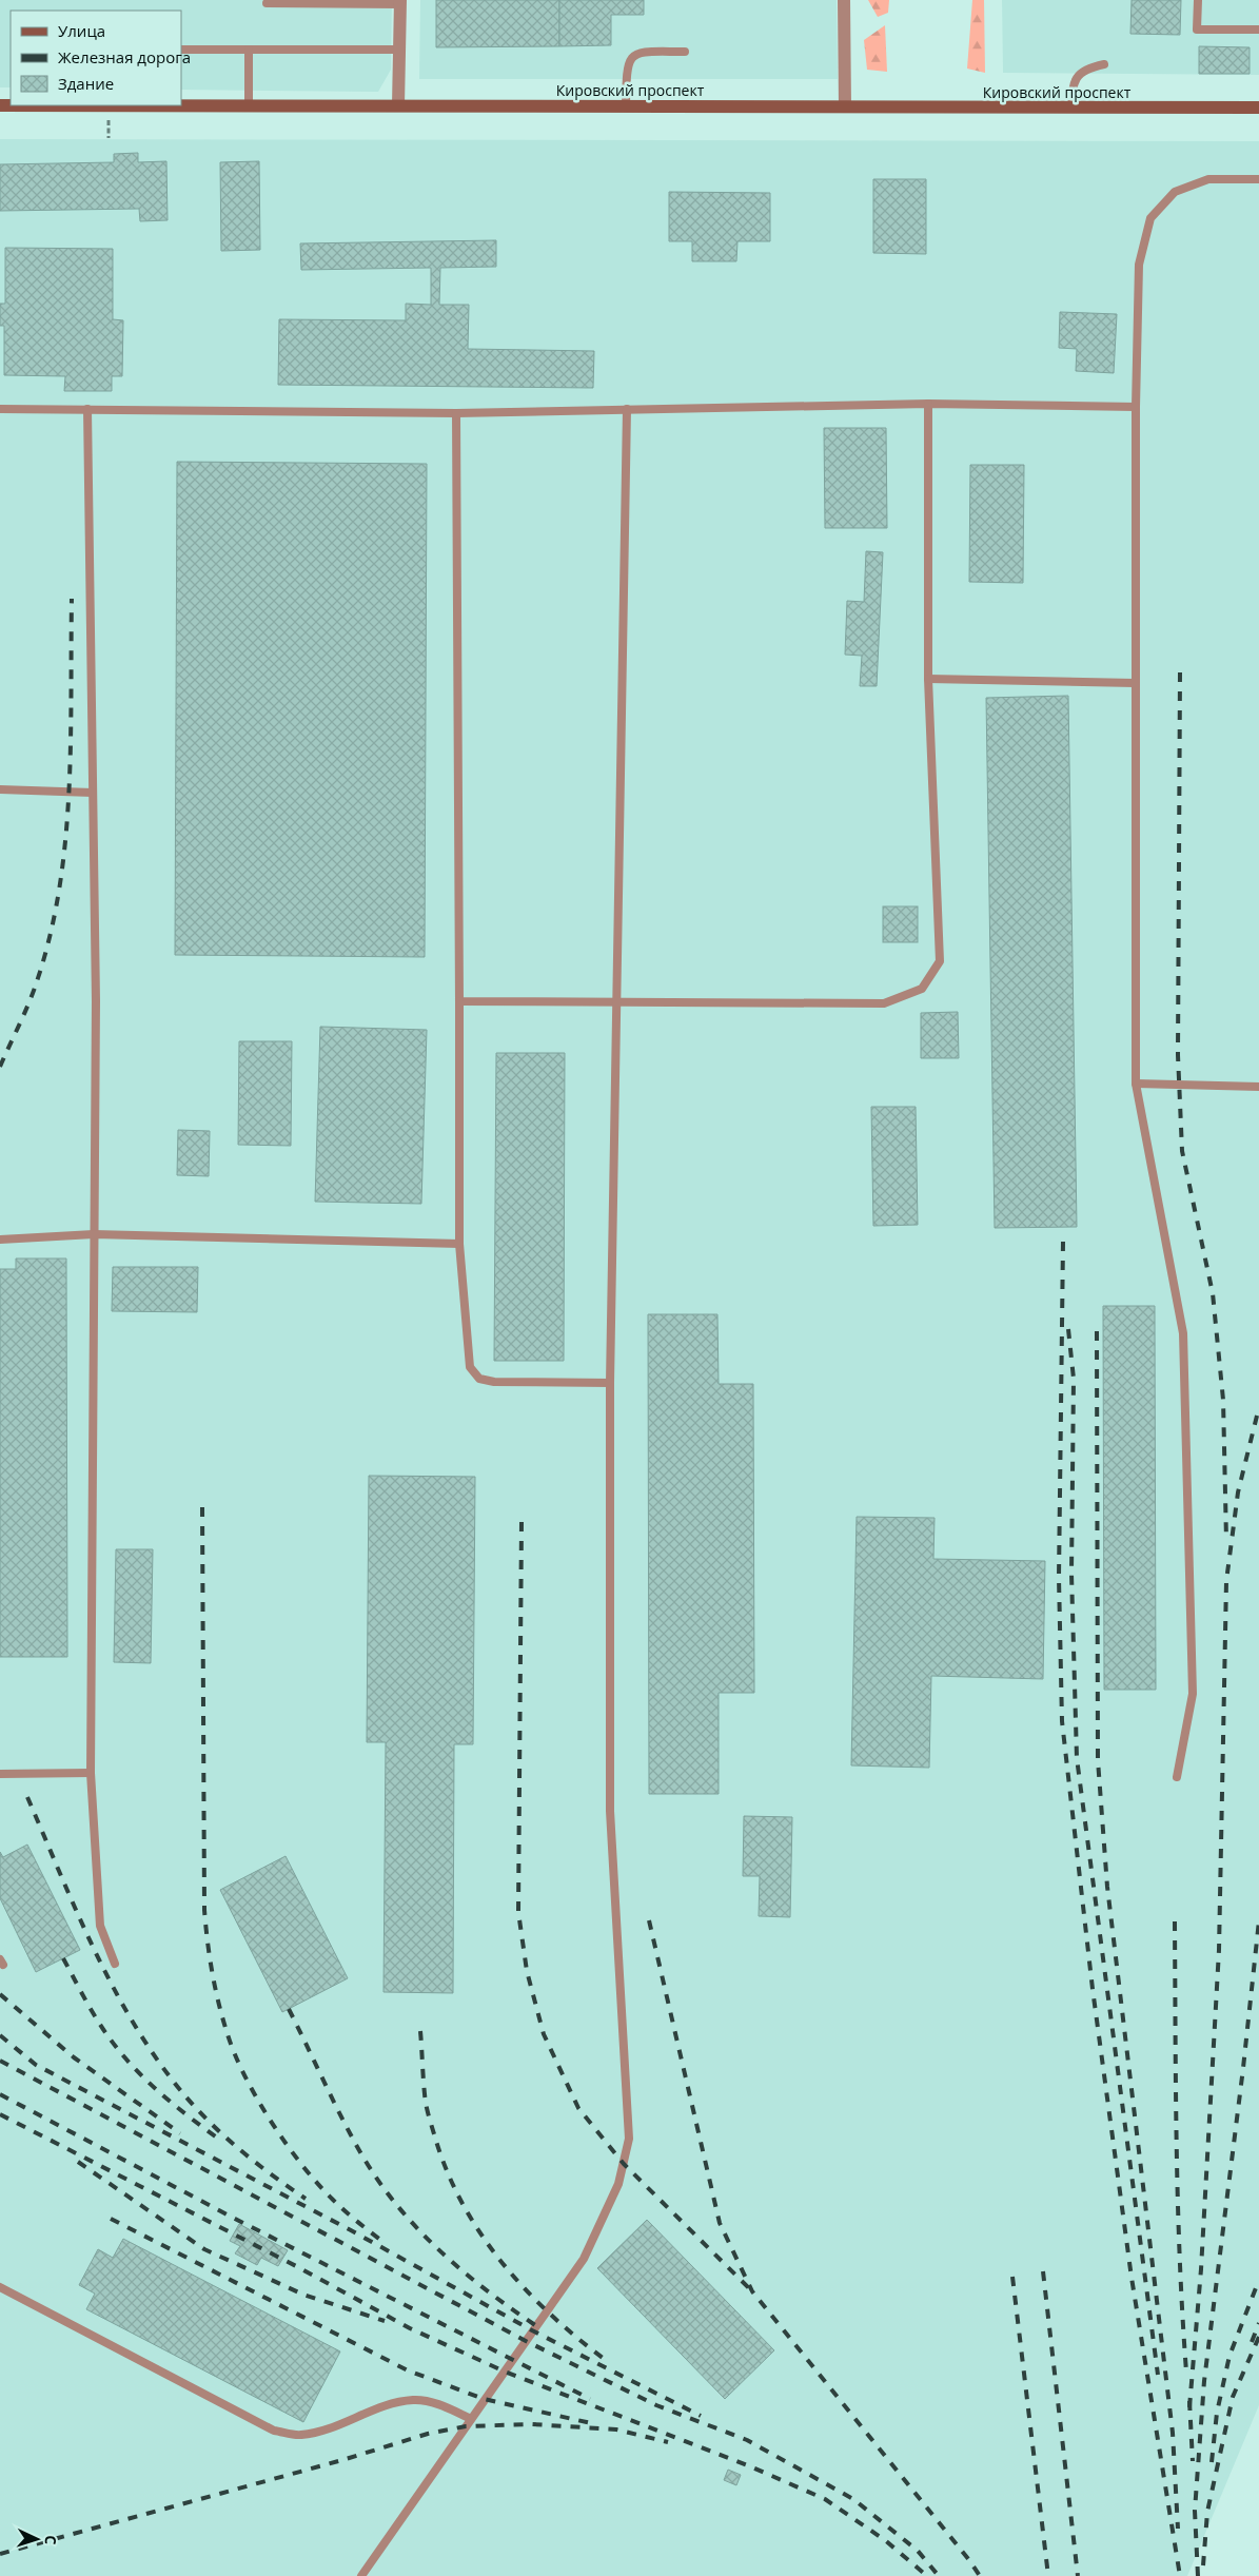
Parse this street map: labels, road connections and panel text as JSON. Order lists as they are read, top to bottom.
{
  "streets": {
    "main road": ["Кировский проспект"]
  },
  "legend": ["Улица", "Железная дорога", "Здание"],
  "north": "right"
}
